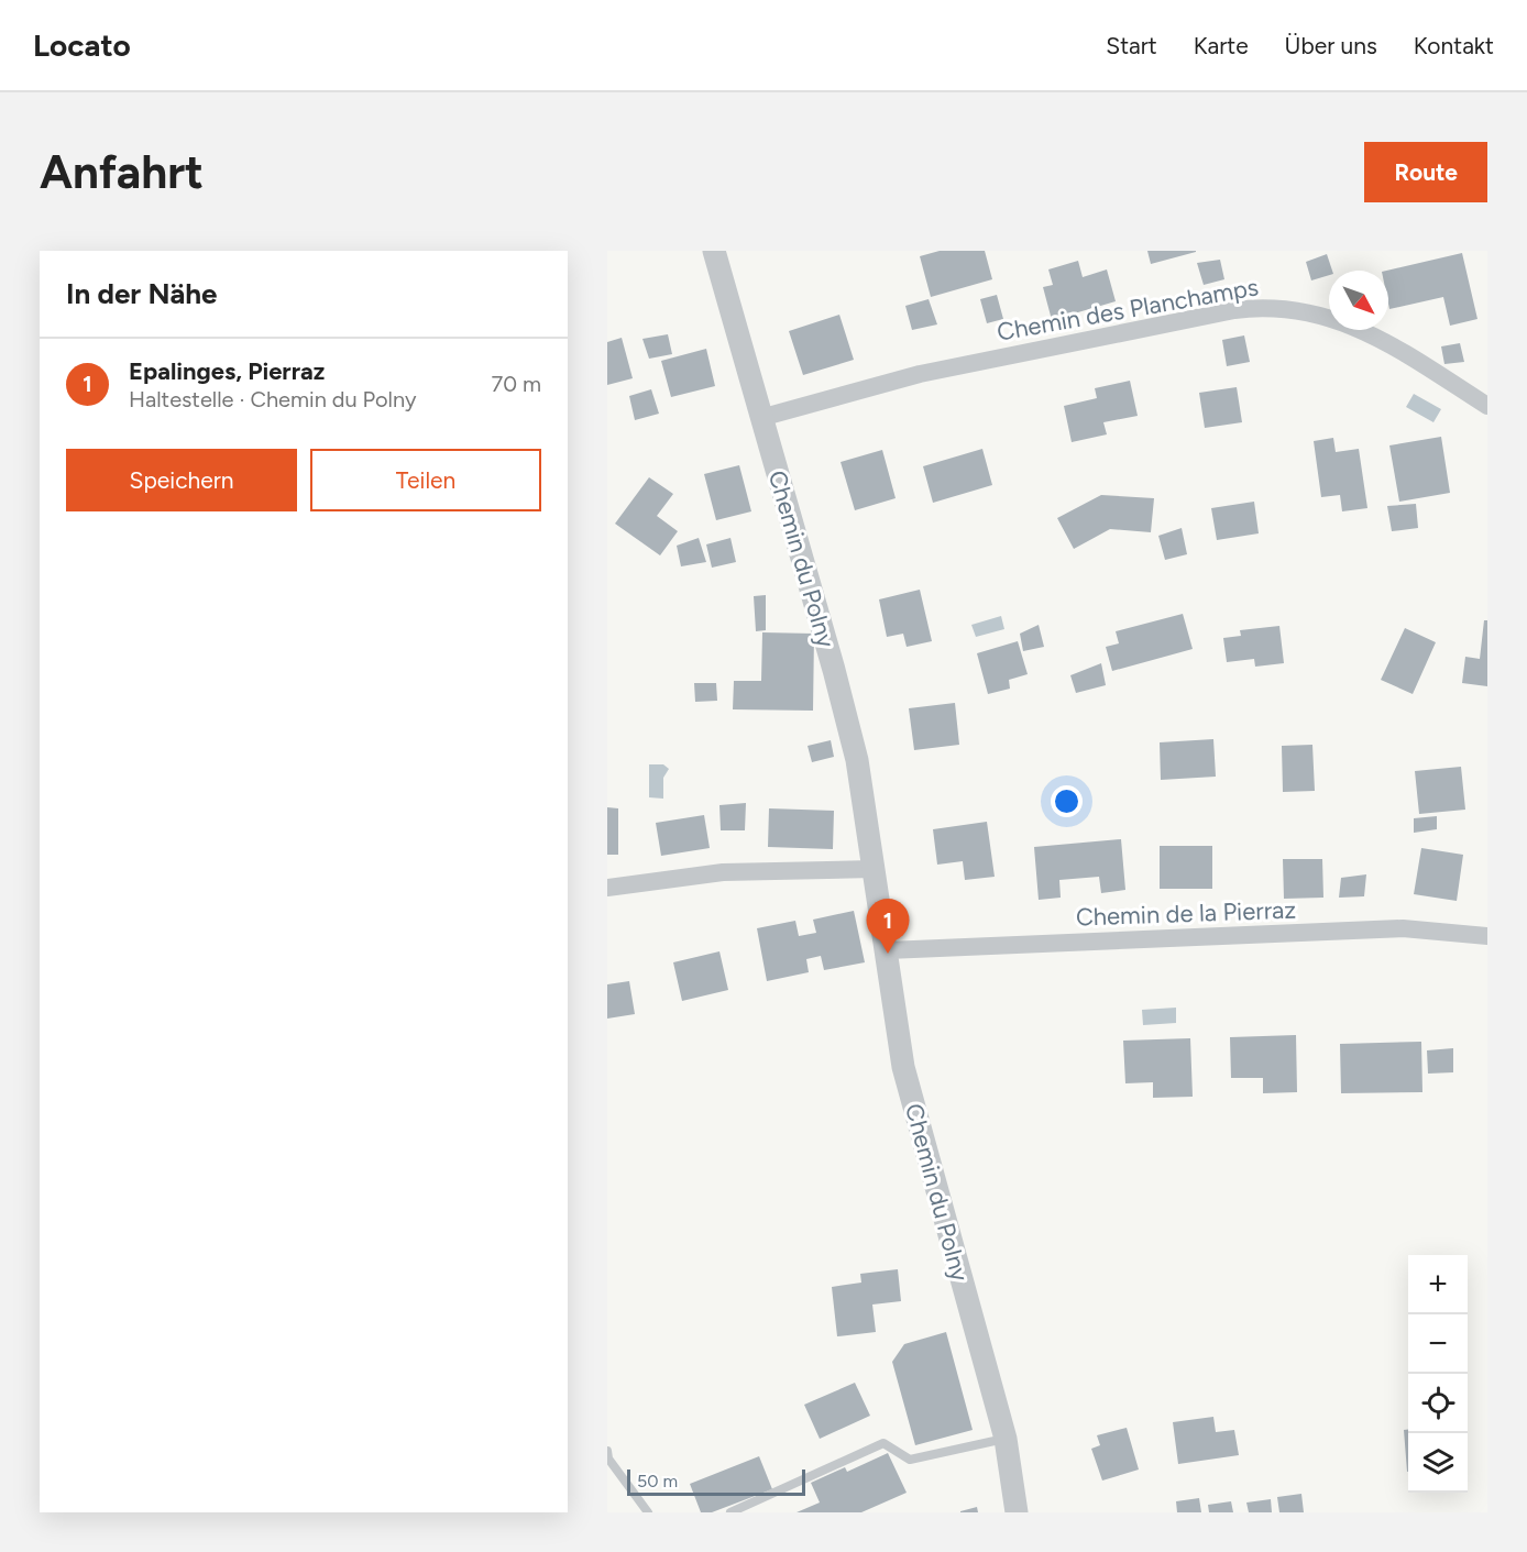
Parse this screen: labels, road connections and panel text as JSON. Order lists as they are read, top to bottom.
{
  "streets": {
    "street": ["Chemin des Planchamps", "Chemin du Polny", "Chemin de la Pierraz"]
  },
  "crossings": [
    ["Chemin des Planchamps", "Chemin du Polny"],
    ["Chemin du Polny", "Chemin de la Pierraz"]
  ],
  "scale_bar": "50 m",
  "north": "bottom right",
  "page": {
    "header": "Locato",
    "nav": [
      "Start",
      "Karte",
      "Über uns",
      "Kontakt"
    ],
    "buttons": [
      "Route",
      ["Speichern", "Teilen"]
    ],
    "title": "Anfahrt",
    "heading": "In der Nähe",
    "list": [
      {
        "mark": "1",
        "name": "Epalinges, Pierraz",
        "note": "Haltestelle · Chemin du Polny",
        "value": "70 m"
      }
    ],
    "pins": "1",
    "map_buttons": ["+", "−"],
    "scale": "50 m"
  }
}
